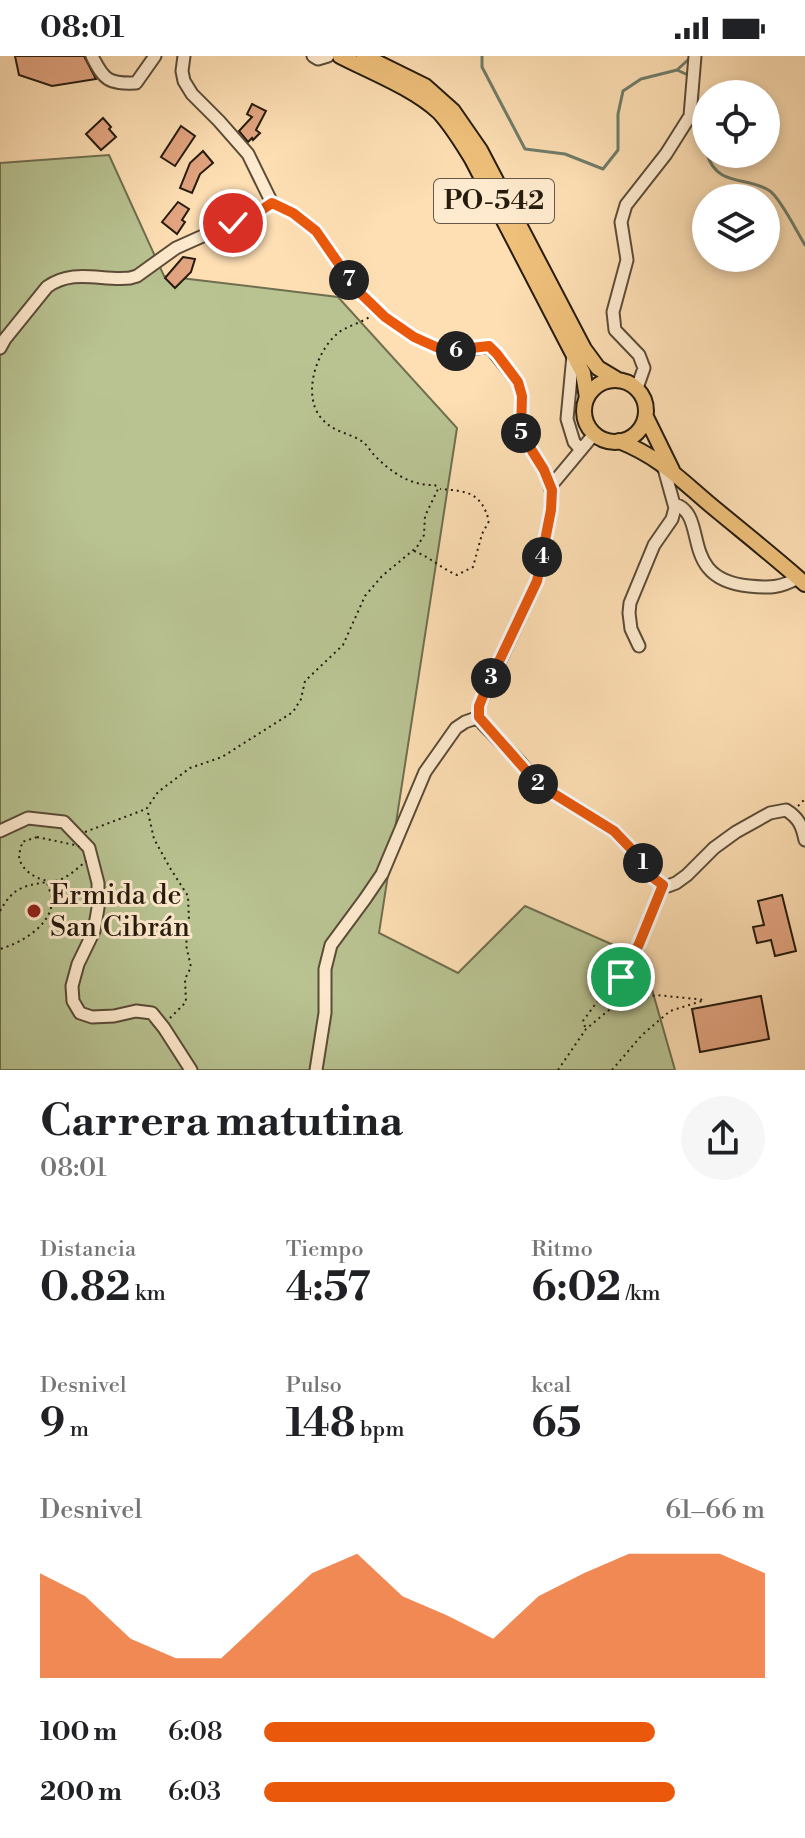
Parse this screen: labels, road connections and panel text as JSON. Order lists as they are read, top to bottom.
{
  "streets": {
    "main road": ["PO-542"]
  },
  "places": ["Ermida de San Cibrán"],
  "page": {
    "status": "08:01",
    "pins": [
      "7",
      "6",
      "5",
      "4",
      "3",
      "2",
      "1"
    ],
    "heading": ["Carrera matutina", "08:01"],
    "stats": [
      ["Distancia", "0.82 km"],
      ["Tiempo", "4:57"],
      ["Ritmo", "6:02 /km"],
      ["Desnivel", "9 m"],
      ["Pulso", "148 bpm"],
      ["kcal", "65"]
    ],
    "chart": ["Desnivel", "61–66 m"],
    "list": [
      {
        "name": "100 m",
        "note": "6:08"
      },
      {
        "name": "200 m",
        "note": "6:03"
      }
    ]
  }
}
